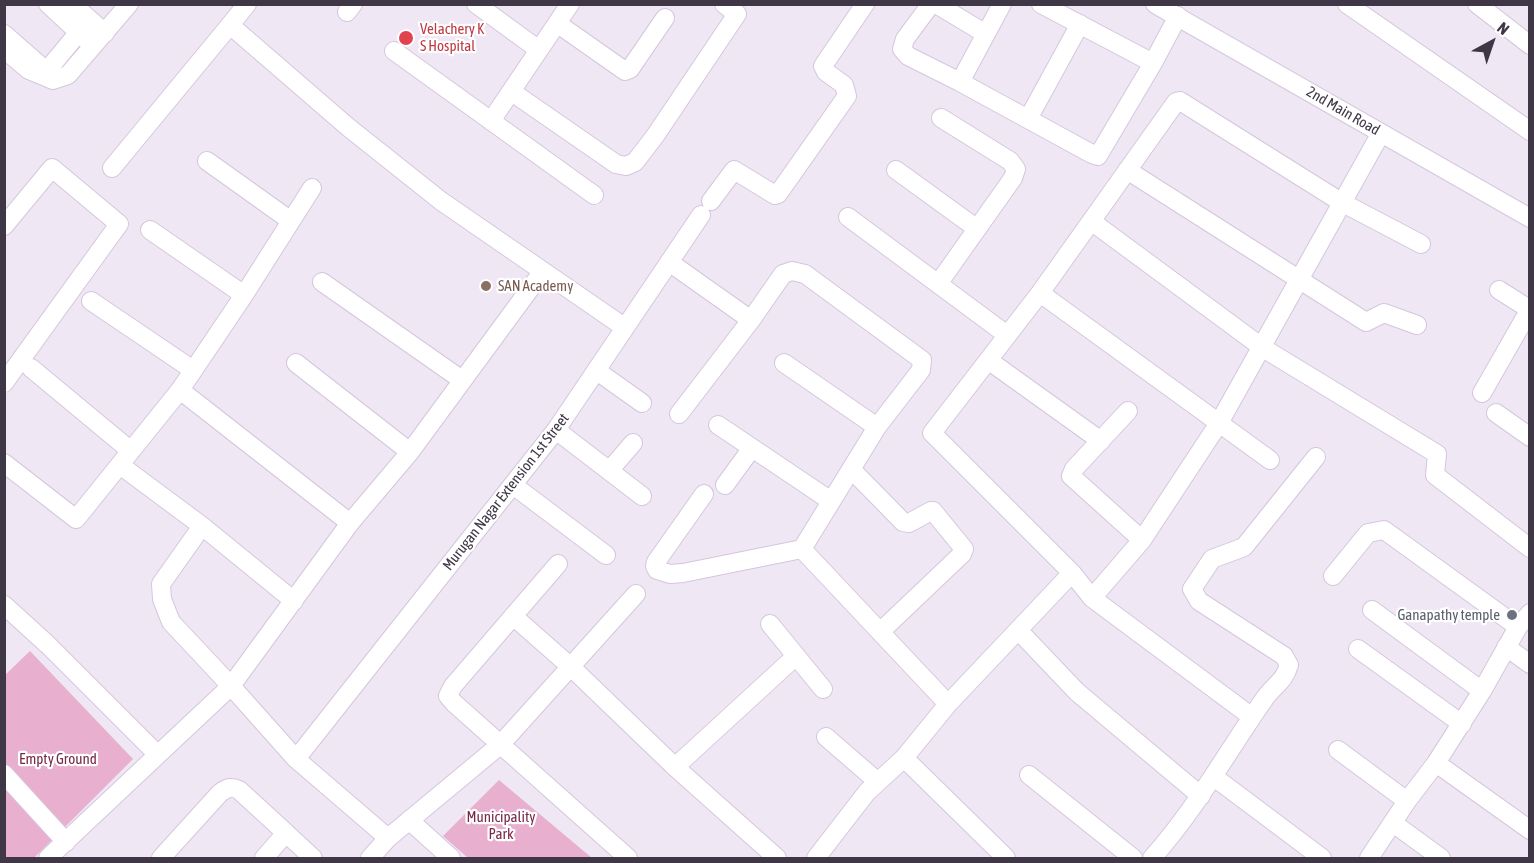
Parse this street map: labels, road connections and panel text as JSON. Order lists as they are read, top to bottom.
{
  "streets": {
    "street": ["2nd Main Road", "Murugan Nagar Extension 1st Street"]
  },
  "parks": ["Empty Ground", "Municipality Park"],
  "places": ["Velachery K S Hospital", "SAN Academy", "Ganapathy temple"],
  "north": "top right"
}
